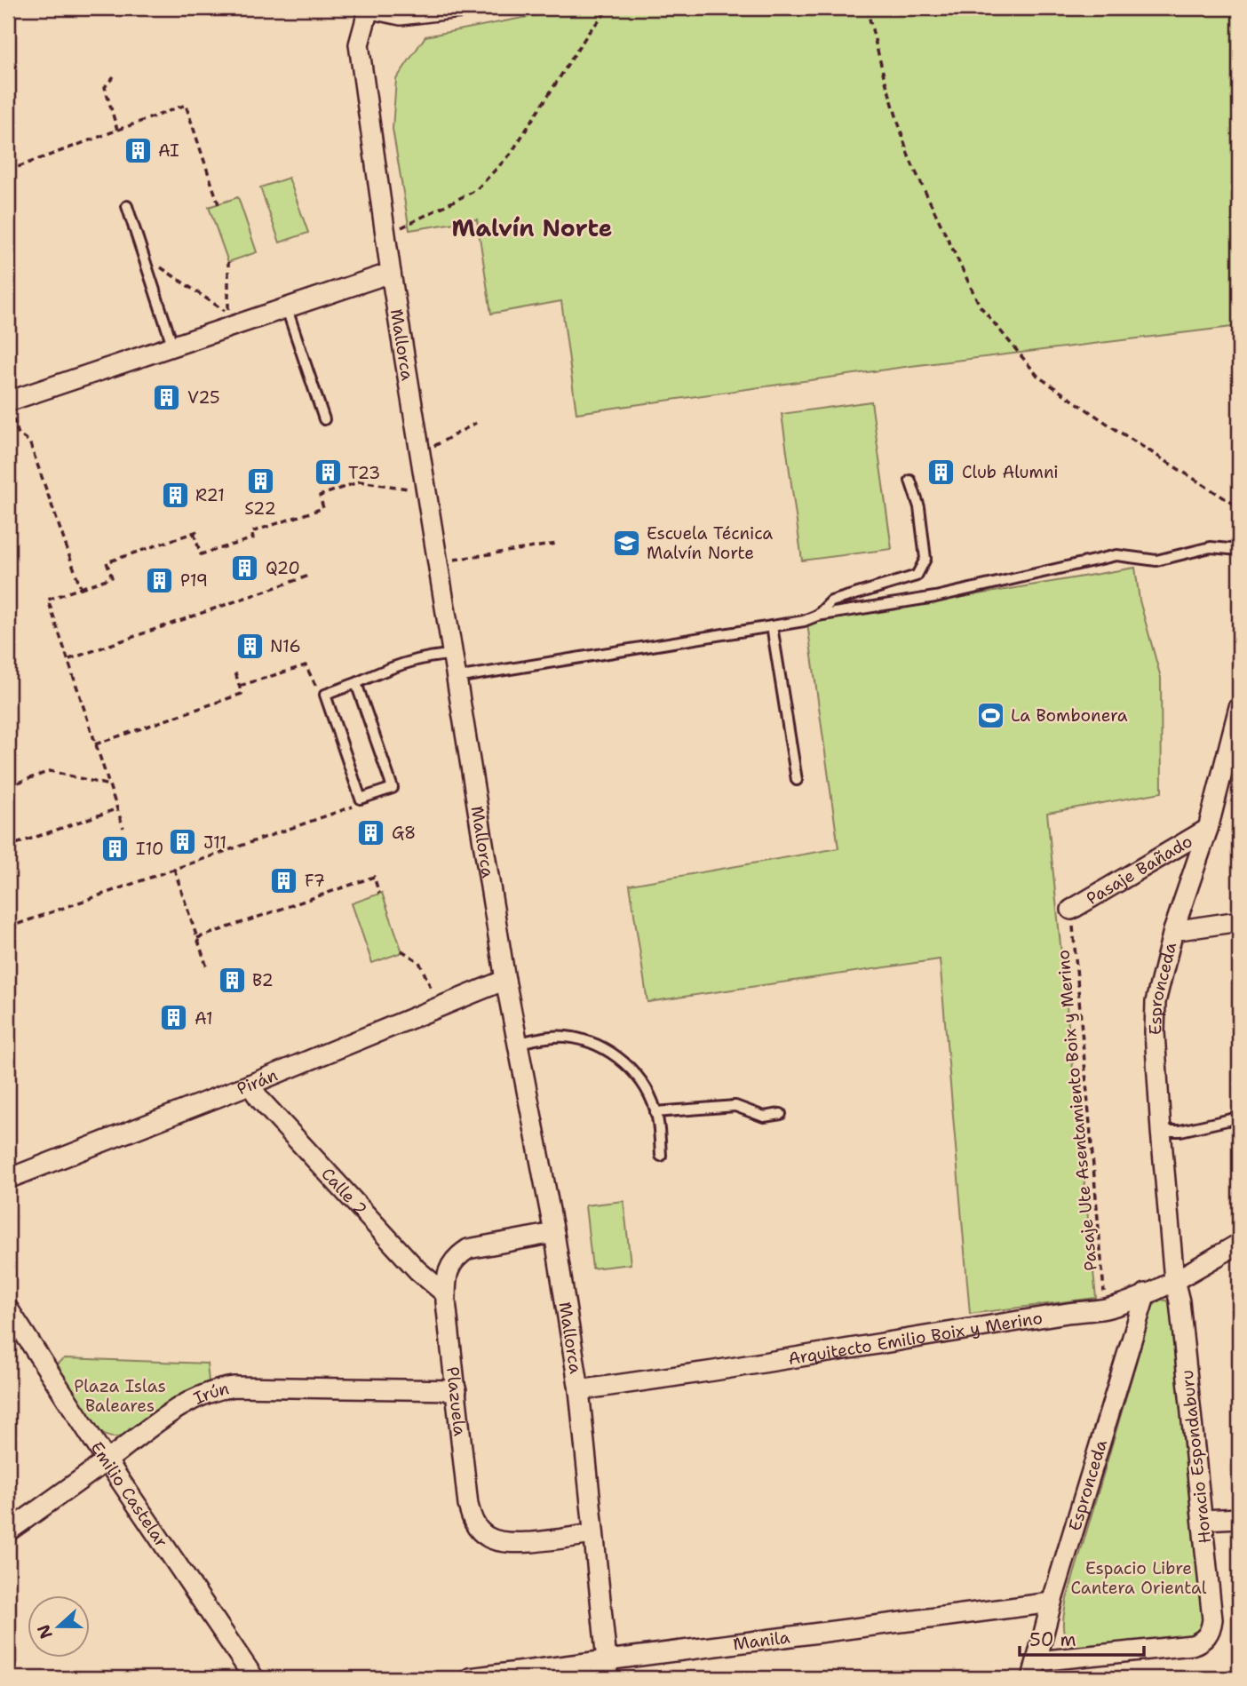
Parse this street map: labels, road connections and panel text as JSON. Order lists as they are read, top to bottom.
{
  "streets": {
    "street": [
      "Mallorca",
      "Pasaje Bañado",
      "Espronceda",
      "Pirán",
      "Calle 2",
      "Arquitecto Emilio Boix y Merino",
      "Irún",
      "Plazuela",
      "Horacio Espondaburu",
      "Emilio Castelar",
      "Manila"
    ],
    "path": ["Pasaje Ute Asentamiento Boix y Merino"]
  },
  "crossings": [
    ["Mallorca", "Pirán"],
    ["Mallorca", "Arquitecto Emilio Boix y Merino"],
    ["Mallorca", "Plazuela"],
    ["Mallorca", "Manila"],
    ["Pasaje Bañado", "Espronceda"],
    ["Pasaje Bañado", "Pasaje Ute Asentamiento Boix y Merino"],
    ["Espronceda", "Arquitecto Emilio Boix y Merino"],
    ["Espronceda", "Horacio Espondaburu"],
    ["Espronceda", "Manila"],
    ["Pirán", "Calle 2"],
    ["Pasaje Ute Asentamiento Boix y Merino", "Arquitecto Emilio Boix y Merino"],
    ["Calle 2", "Plazuela"],
    ["Arquitecto Emilio Boix y Merino", "Horacio Espondaburu"],
    ["Irún", "Plazuela"],
    ["Irún", "Emilio Castelar"]
  ],
  "districts": ["Malvín Norte"],
  "parks": ["Plaza Islas Baleares", "Espacio Libre Cantera Oriental"],
  "places": {
    "building": [
      "AI",
      "V25",
      "Club Alumni",
      "T23",
      "S22",
      "R21",
      "Q20",
      "P19",
      "N16",
      "G8",
      "J11",
      "I10",
      "F7",
      "B2",
      "A1"
    ],
    "school or university": ["Escuela Técnica Malvín Norte"],
    "sports": ["La Bombonera"]
  },
  "scale_bar": "50 m",
  "north": "left"
}
